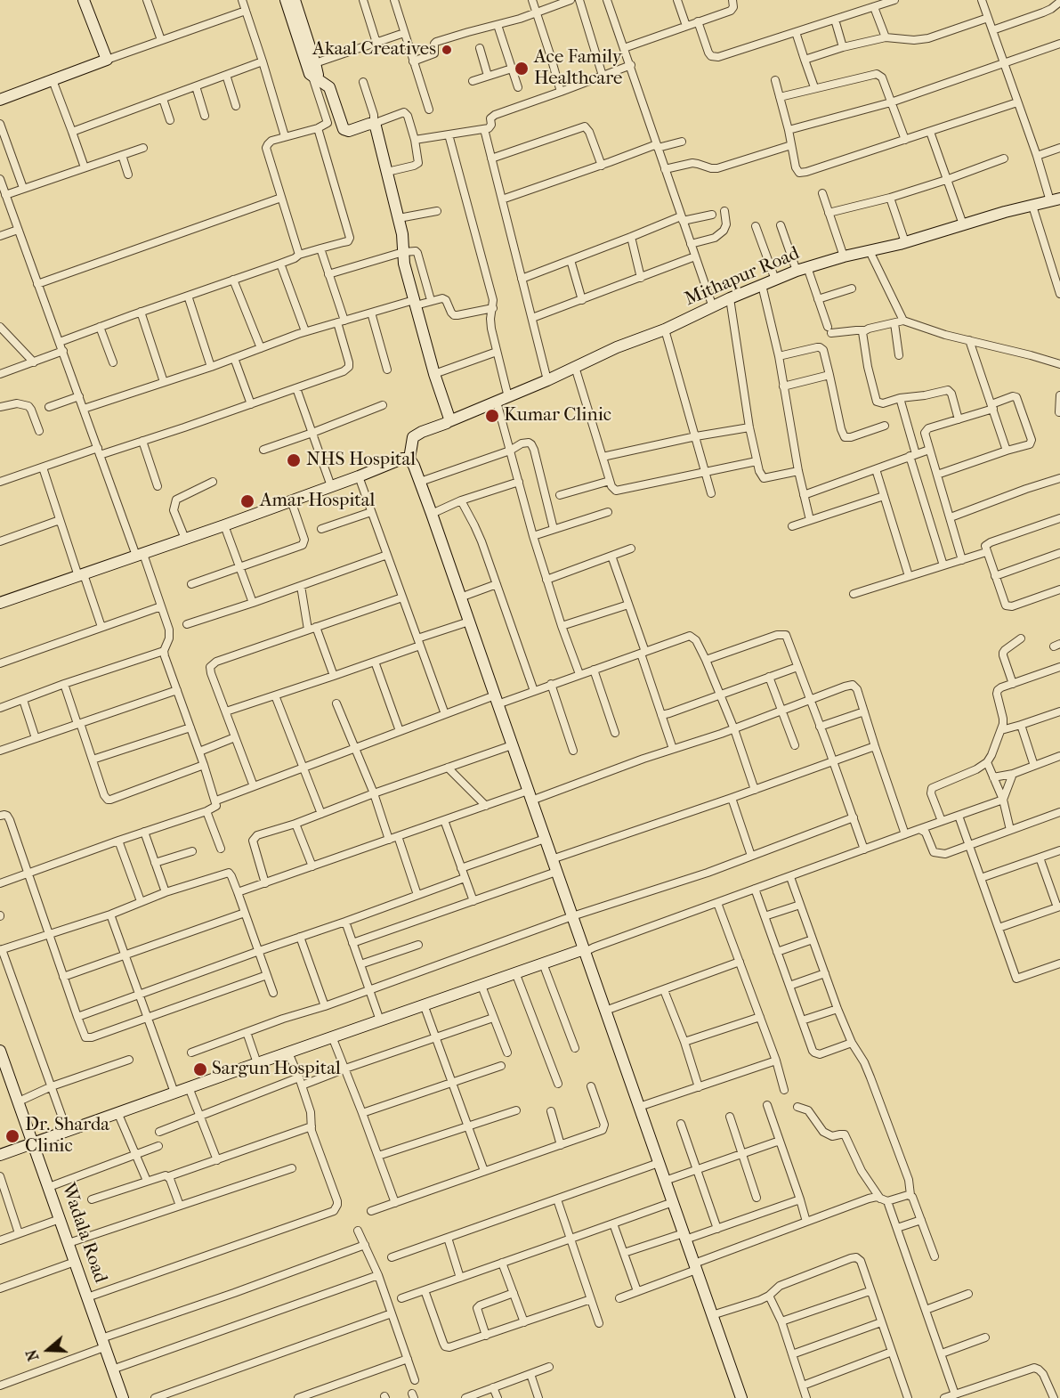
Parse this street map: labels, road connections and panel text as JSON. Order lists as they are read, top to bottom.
{
  "streets": {
    "street": ["Mithapur Road", "Wadala Road"]
  },
  "places": [
    "Akaal Creatives",
    "Ace Family Healthcare",
    "Kumar Clinic",
    "NHS Hospital",
    "Amar Hospital",
    "Sargun Hospital",
    "Dr. Sharda Clinic"
  ],
  "north": "left"
}
